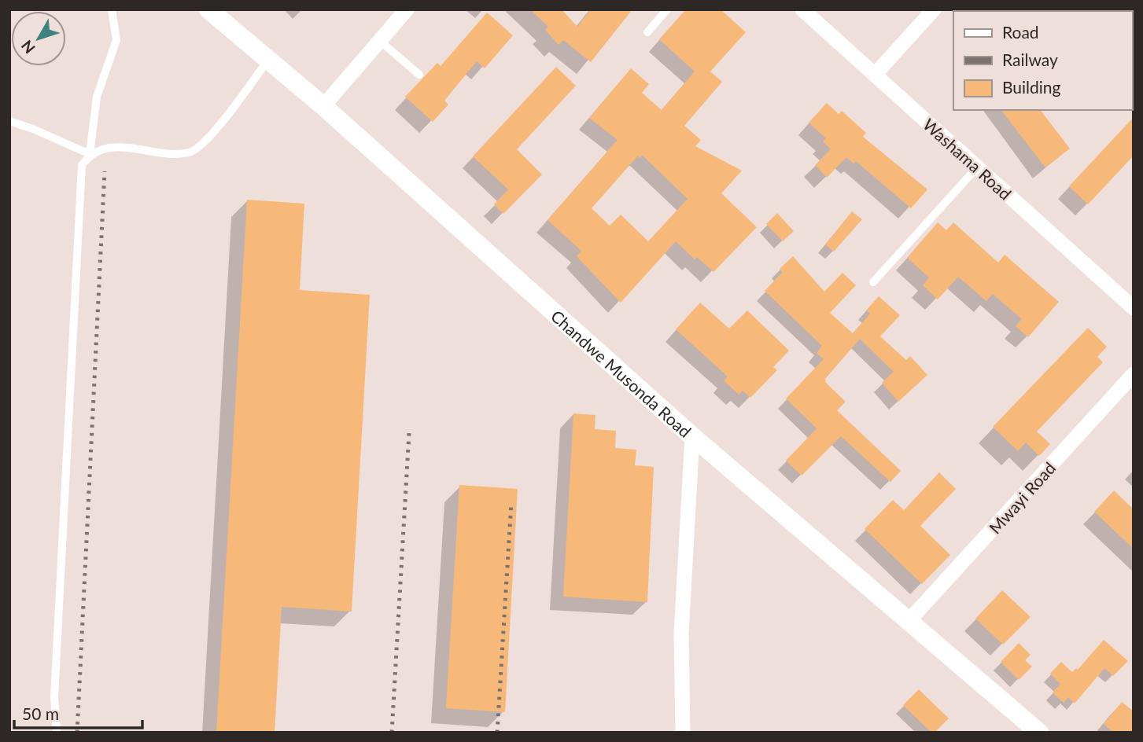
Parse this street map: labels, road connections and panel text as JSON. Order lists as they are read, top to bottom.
{
  "streets": {
    "street": ["Washama Road", "Chandwe Musonda Road", "Mwayi Road"]
  },
  "crossings": [
    ["Chandwe Musonda Road", "Mwayi Road"]
  ],
  "legend": ["Road", "Railway", "Building"],
  "scale_bar": "50 m",
  "north": "bottom left"
}
